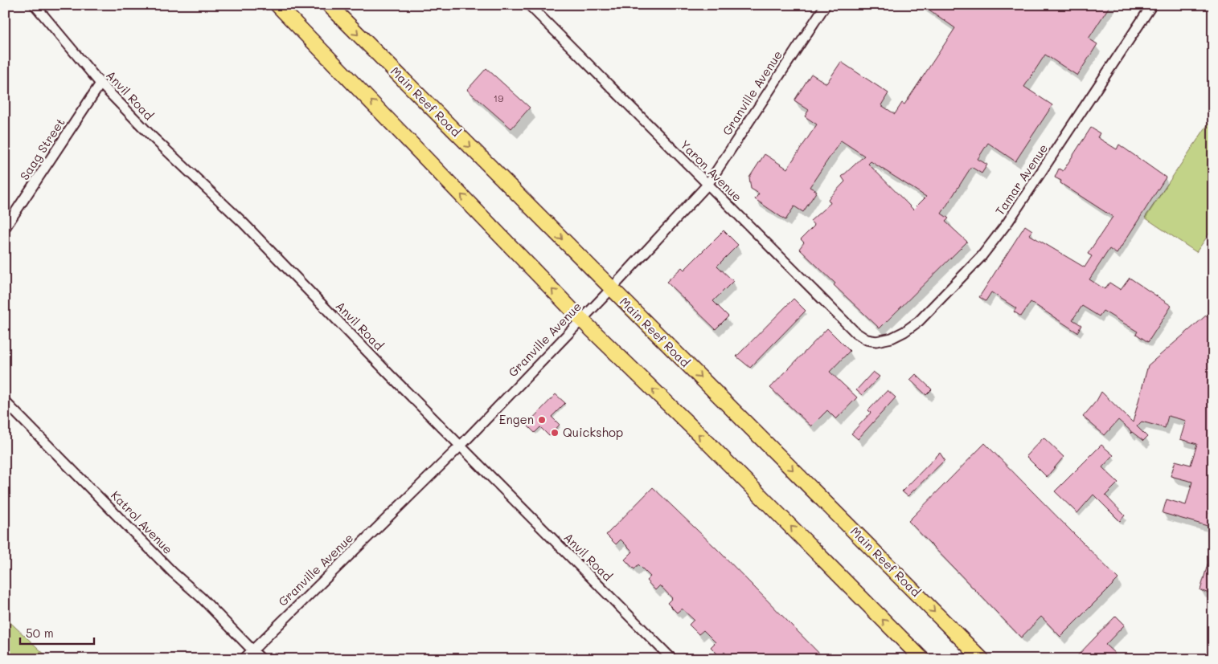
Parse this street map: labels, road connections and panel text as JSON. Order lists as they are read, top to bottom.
{
  "streets": {
    "main road": ["Main Reef Road"],
    "street": [
      "Granville Avenue",
      "Anvil Road",
      "Saag Street",
      "Yaron Avenue",
      "Tamar Avenue",
      "Katrol Avenue"
    ]
  },
  "crossings": [
    ["Granville Avenue", "Anvil Road"],
    ["Granville Avenue", "Main Reef Road"],
    ["Granville Avenue", "Yaron Avenue"],
    ["Granville Avenue", "Katrol Avenue"],
    ["Anvil Road", "Saag Street"],
    ["Yaron Avenue", "Tamar Avenue"]
  ],
  "places": ["Engen", "Quickshop"],
  "house_numbers": ["19"],
  "scale_bar": "50 m"
}
